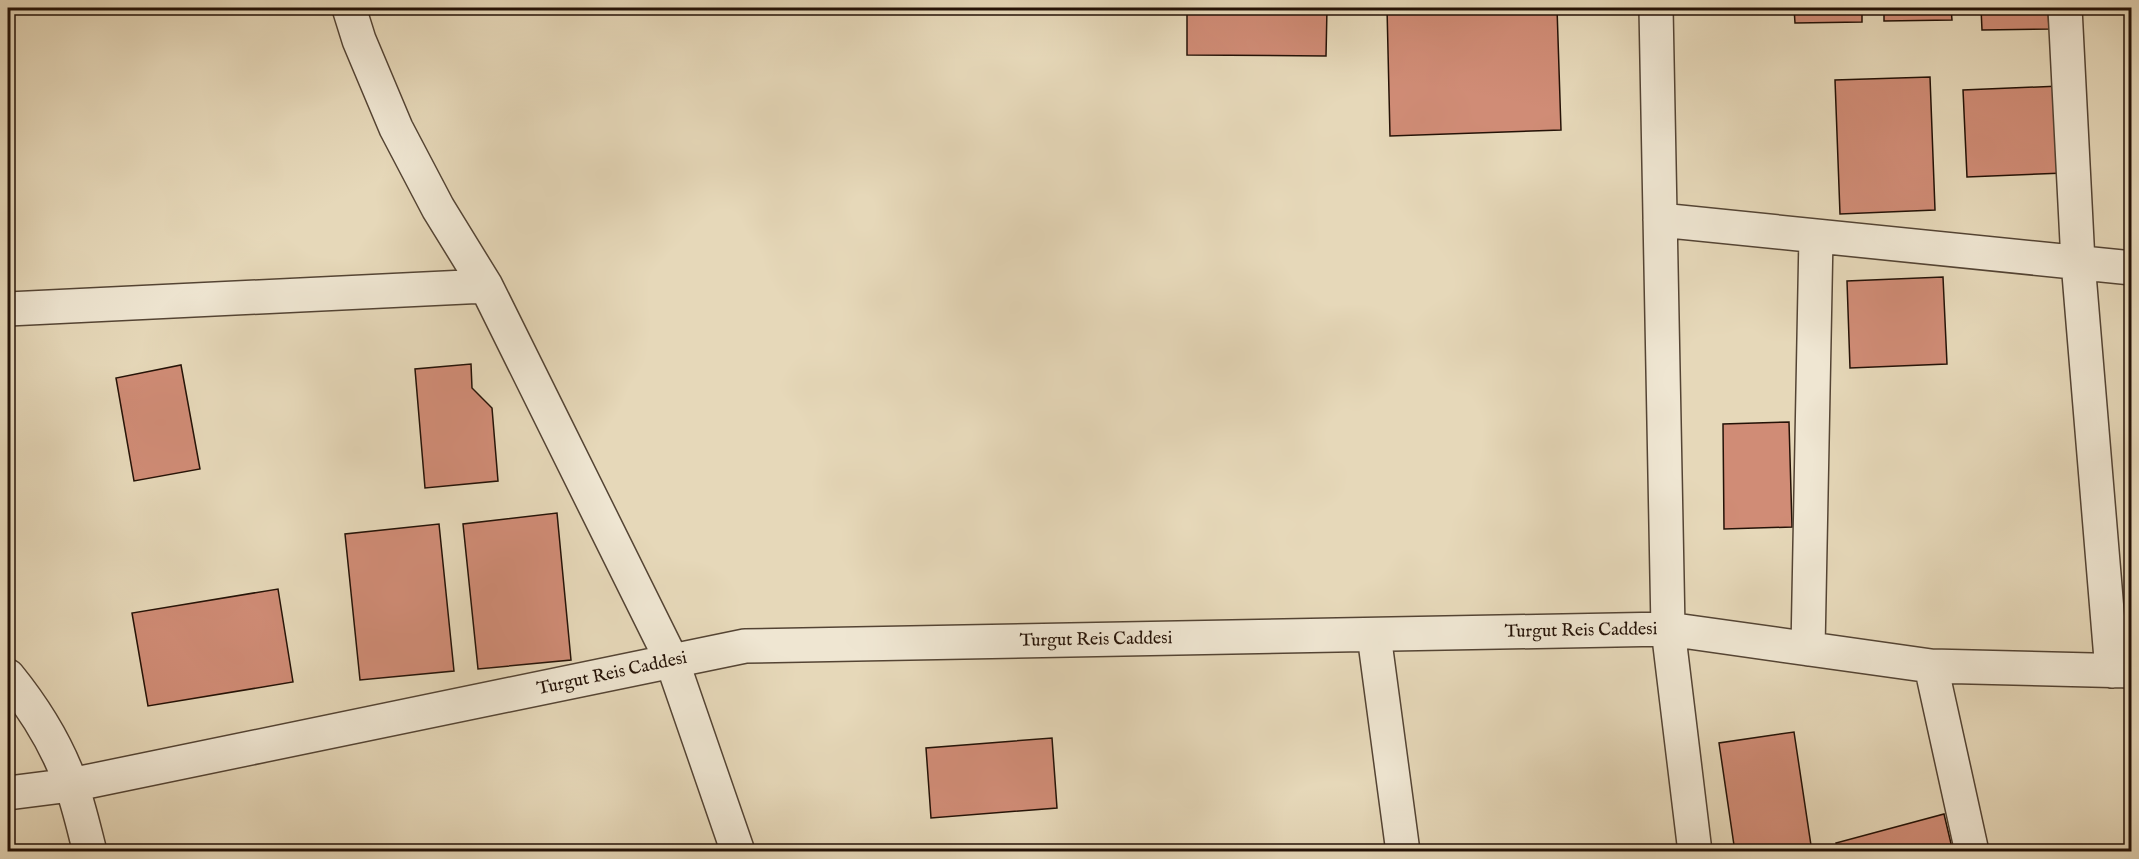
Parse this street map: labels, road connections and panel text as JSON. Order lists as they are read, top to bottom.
{
  "streets": {
    "street": ["Turgut Reis Caddesi"]
  }
}
